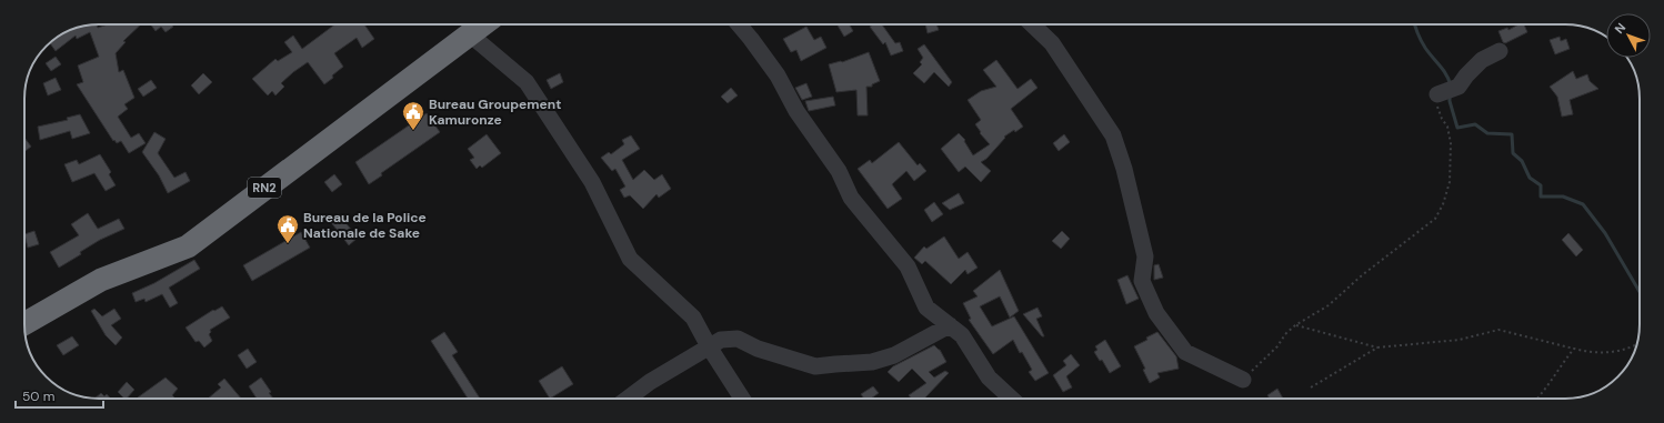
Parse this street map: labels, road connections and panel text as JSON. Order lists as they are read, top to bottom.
{
  "streets": {
    "highway": ["RN2"]
  },
  "places": {
    "public building": ["Bureau Groupement Kamuronze", "Bureau de la Police Nationale de Sake"]
  },
  "scale_bar": "50 m",
  "north": "top left"
}
